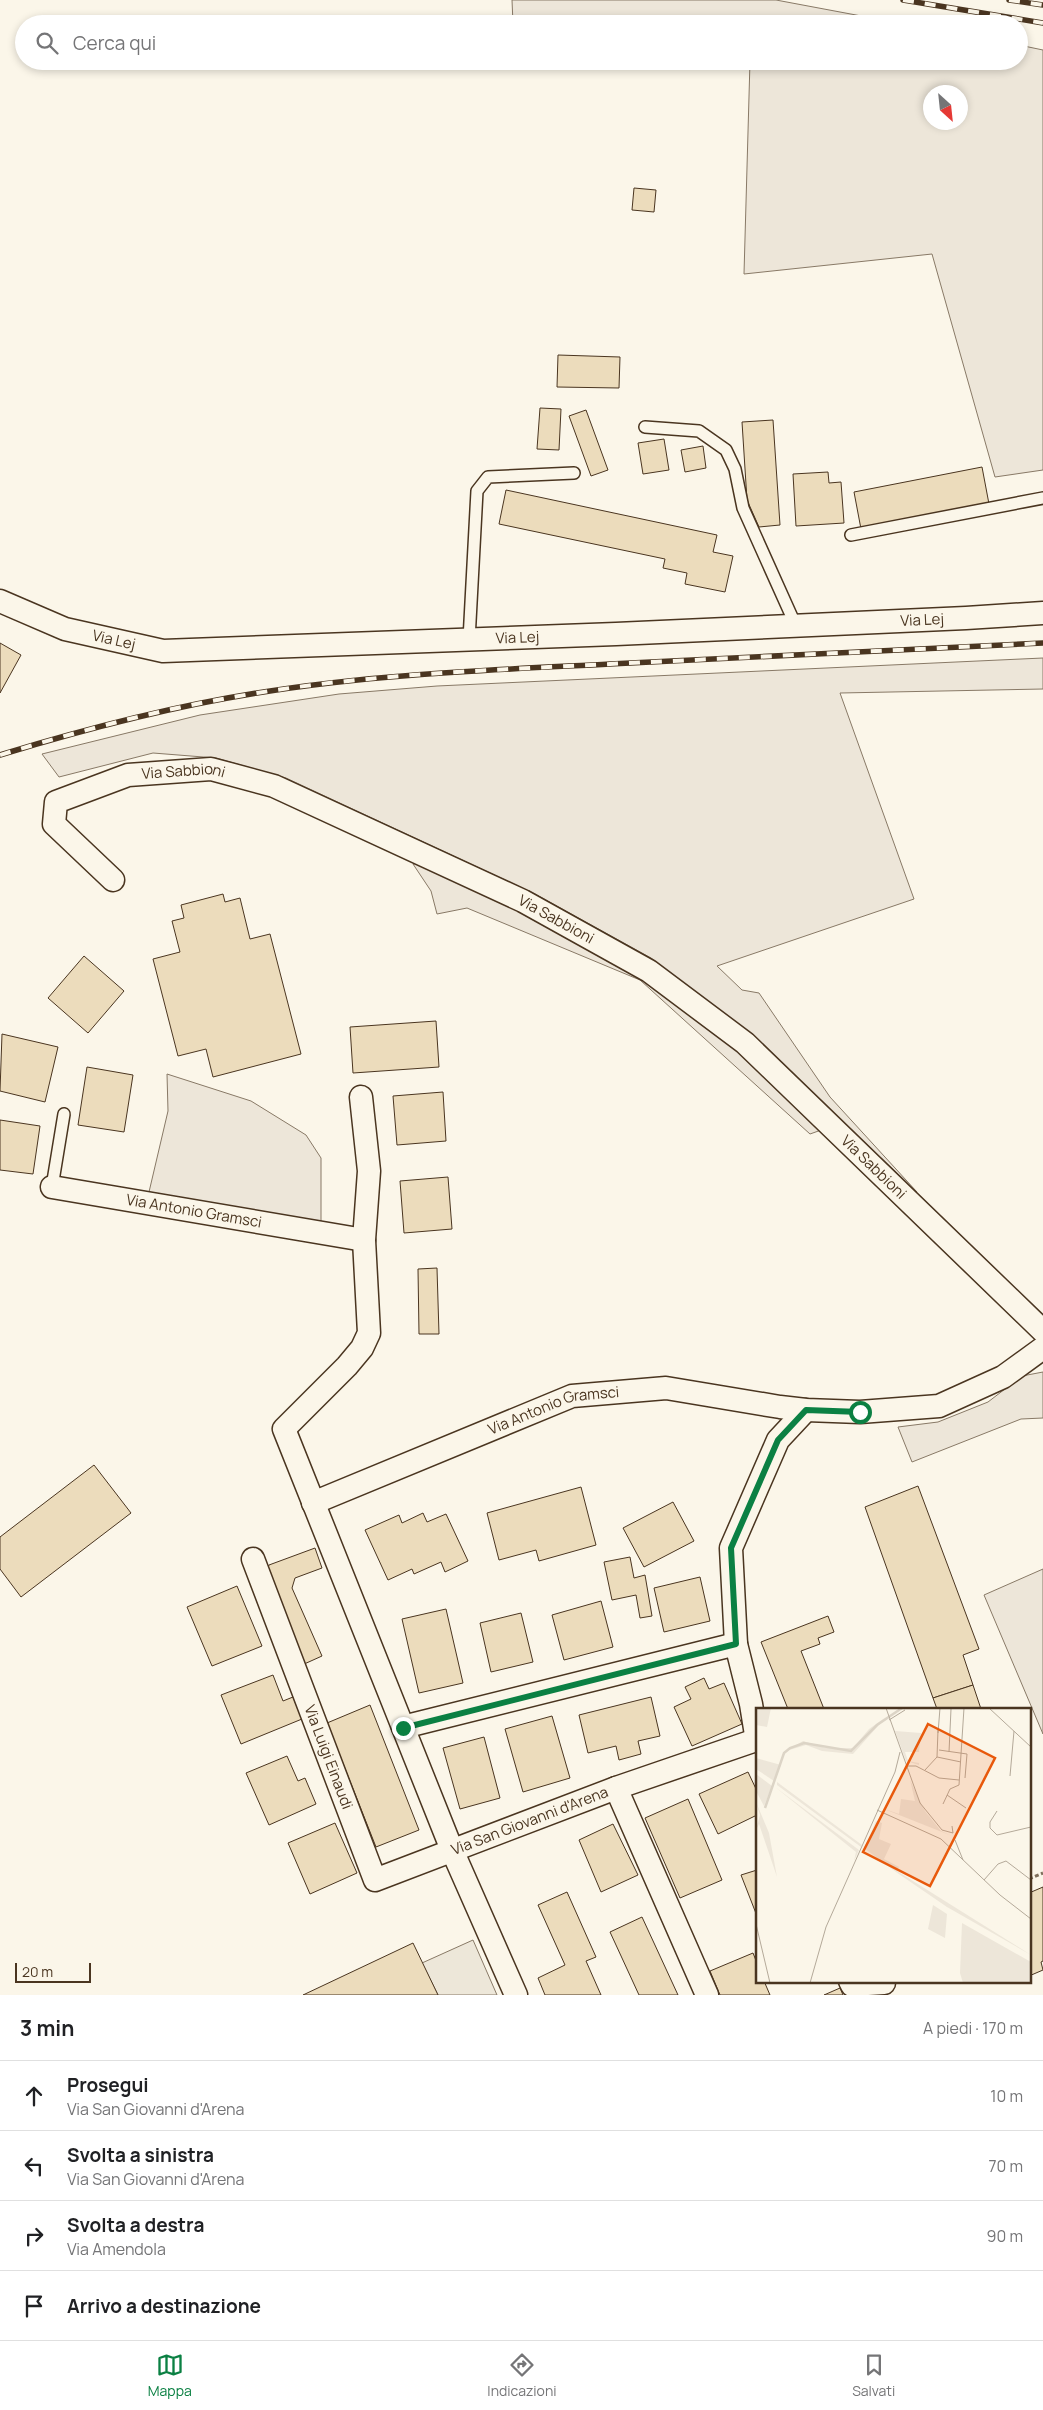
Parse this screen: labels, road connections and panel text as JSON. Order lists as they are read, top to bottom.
{
  "streets": {
    "street": [
      "Via Lej",
      "Via Sabbioni",
      "Via Antonio Gramsci",
      "Via Luigi Einaudi",
      "Via San Giovanni d'Arena"
    ]
  },
  "crossings": [
    ["Via Antonio Gramsci", "Via San Giovanni d'Arena"],
    ["Via Luigi Einaudi", "Via San Giovanni d'Arena"]
  ],
  "scale_bar": "20 m",
  "north": "bottom right",
  "page": {
    "search": "Cerca qui",
    "scale": "20 m",
    "heading": ["3 min", "A piedi · 170 m"],
    "list": [
      ["Prosegui", "Via San Giovanni d'Arena", "10 m"],
      ["Svolta a sinistra", "Via San Giovanni d'Arena", "70 m"],
      ["Svolta a destra", "Via Amendola", "90 m"],
      "Arrivo a destinazione"
    ],
    "nav": ["Mappa", "Indicazioni", "Salvati"]
  }
}
